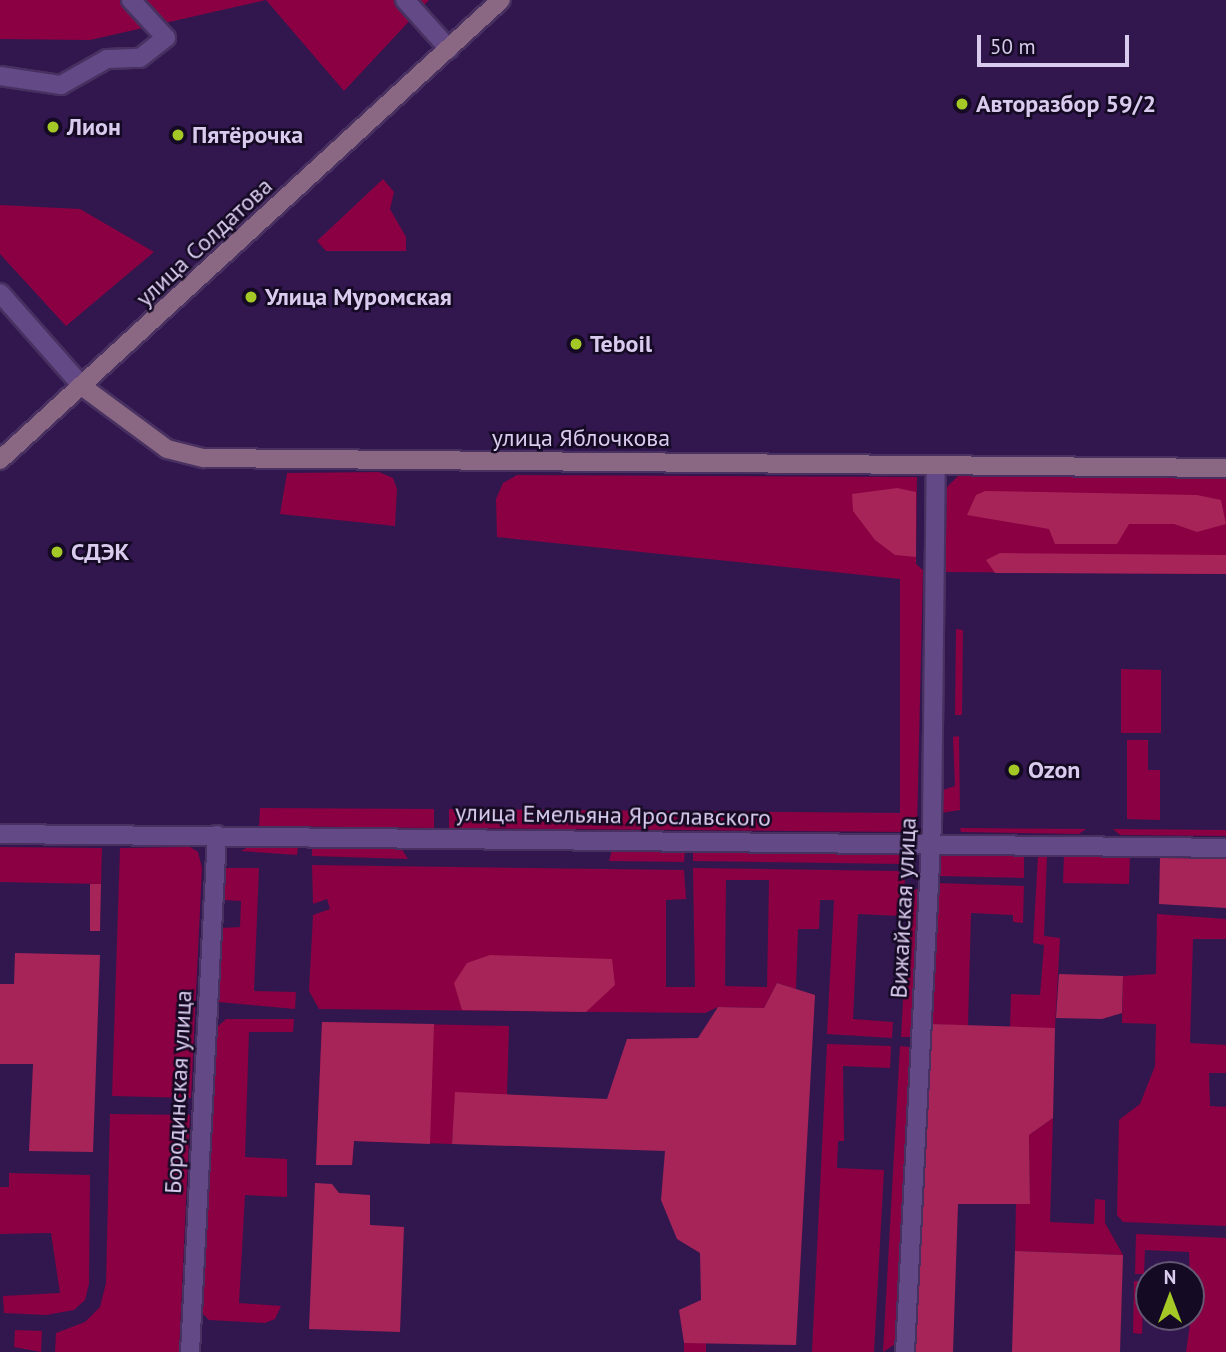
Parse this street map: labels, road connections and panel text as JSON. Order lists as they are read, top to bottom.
{
  "streets": {
    "street": [
      "улица Солдатова",
      "улица Яблочкова",
      "улица Емельяна Ярославского",
      "Вижайская улица",
      "Бородинская улица"
    ]
  },
  "crossings": [
    ["улица Солдатова", "улица Яблочкова"],
    ["улица Яблочкова", "Вижайская улица"],
    ["улица Емельяна Ярославского", "Вижайская улица"],
    ["улица Емельяна Ярославского", "Бородинская улица"]
  ],
  "places": [
    "Авторазбор 59/2",
    "Лион",
    "Пятёрочка",
    "Улица Муромская",
    "Teboil",
    "СДЭК",
    "Ozon"
  ],
  "scale_bar": "50 m",
  "north": "top"
}
